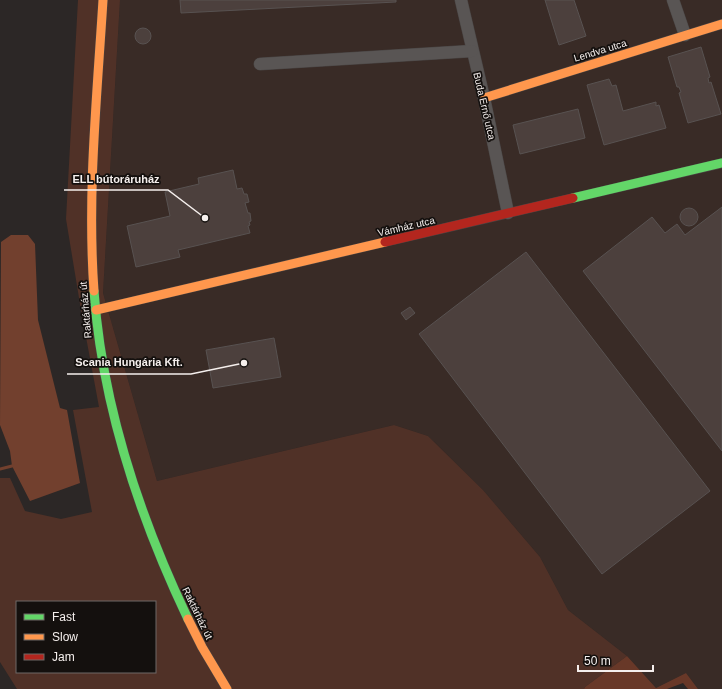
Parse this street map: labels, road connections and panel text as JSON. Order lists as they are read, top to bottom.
{
  "streets": {
    "street": [
      "Lendva utca",
      "Buda Ernő utca",
      "Vámház utca",
      "Raktárház út"
    ]
  },
  "crossings": [
    ["Lendva utca", "Buda Ernő utca"],
    ["Buda Ernő utca", "Vámház utca"],
    ["Vámház utca", "Raktárház út"]
  ],
  "places": ["ELL bútoráruház", "Scania Hungária Kft."],
  "legend": ["Fast", "Slow", "Jam"],
  "scale_bar": "50 m"
}
